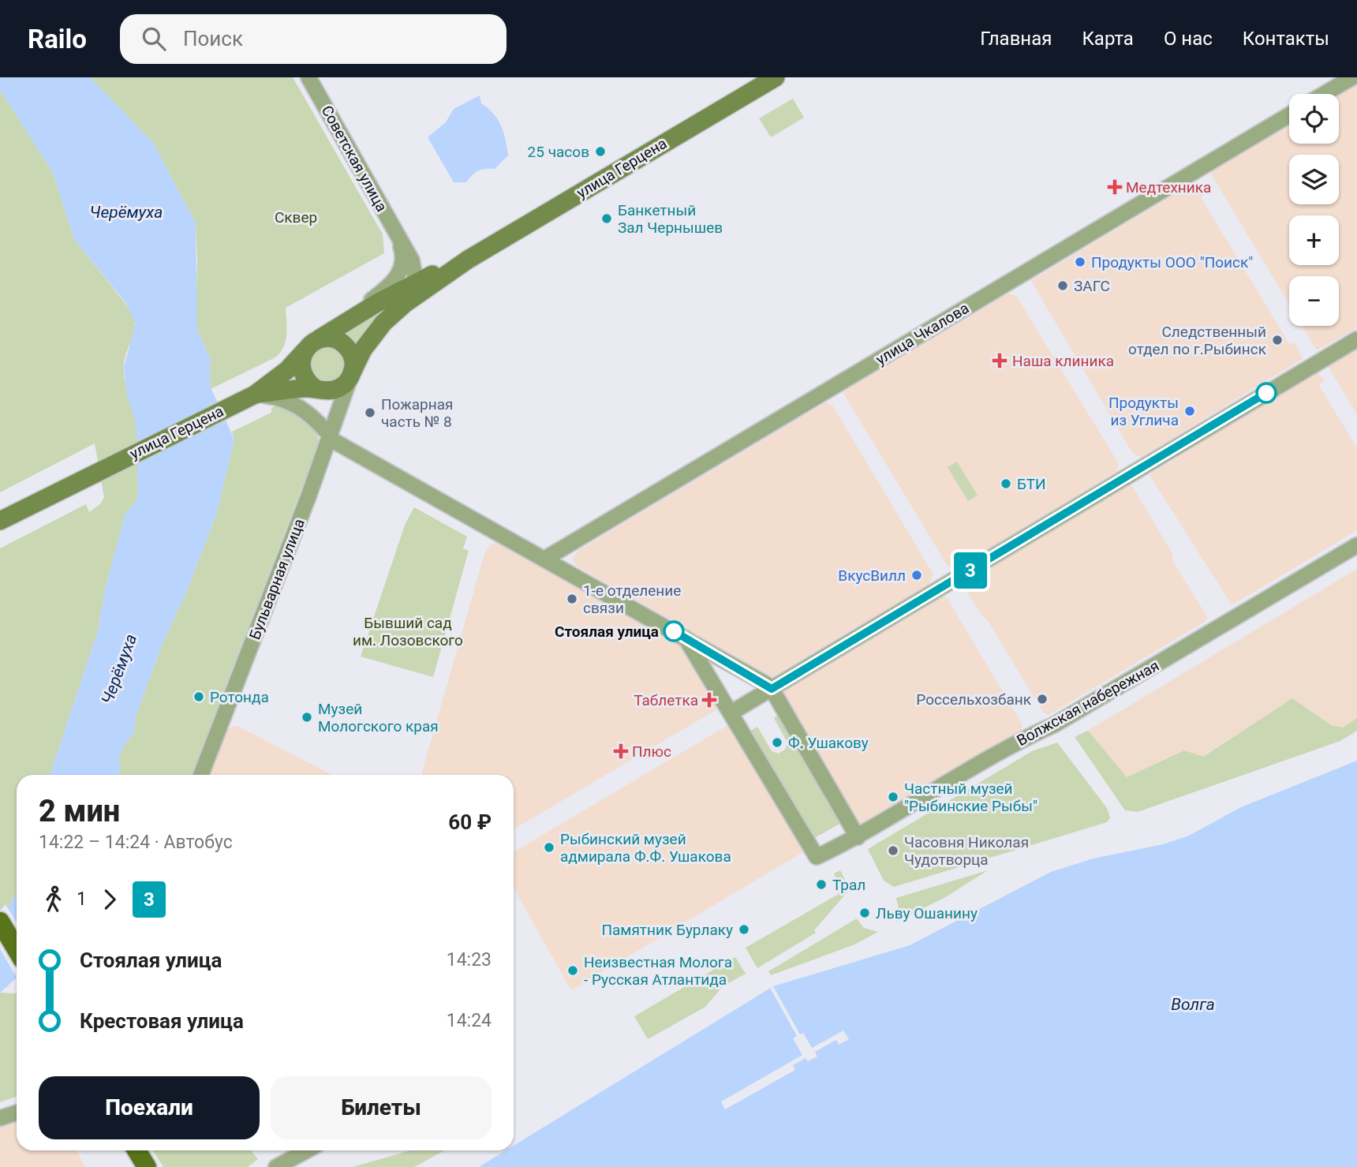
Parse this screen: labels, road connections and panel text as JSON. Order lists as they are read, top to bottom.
{
  "streets": {
    "main road": ["улица Герцена"],
    "street": [
      "Советская улица",
      "улица Чкалова",
      "Бульварная улица",
      "Волжская набережная"
    ]
  },
  "crossings": [
    ["Советская улица", "улица Герцена"],
    ["улица Герцена", "Бульварная улица"]
  ],
  "water": ["Черёмуха", "Волга"],
  "parks": ["Сквер", "Бывший сад им. Лозовского"],
  "places": {
    "other": [
      "25 часов",
      "Банкетный Зал Чернышев",
      "Продукты ООО \"Поиск\"",
      "ЗАГС",
      "Следственный отдел по г.Рыбинск",
      "Продукты из Углича",
      "Пожарная часть № 8",
      "БТИ",
      "ВкусВилл",
      "1-е отделение связи",
      "Стоялая улица",
      "Ротонда",
      "Россельхозбанк",
      "Музей Мологского края",
      "Ф. Ушакову",
      "Частный музей \"Рыбинские Рыбы\"",
      "Рыбинский музей адмирала Ф.Ф. Ушакова",
      "Часовня Николая Чудотворца",
      "Трал",
      "Льву Ошанину",
      "Памятник Бурлаку",
      "Неизвестная Молога - Русская Атлантида"
    ],
    "health": [
      "Медтехника",
      "Наша клиника",
      "Таблетка",
      "Плюс"
    ]
  },
  "lines": ["bus line 3"],
  "page": {
    "header": "Railo",
    "search": "Поиск",
    "nav": [
      "Главная",
      "Карта",
      "О нас",
      "Контакты"
    ],
    "on_map": "3",
    "map_buttons": ["+", "−"],
    "heading": ["2 мин", "14:22 – 14:24 · Автобус", "60 ₽"],
    "legs": ["1", "3"],
    "list": [
      {
        "name": "Стоялая улица",
        "value": "14:23"
      },
      {
        "name": "Крестовая улица",
        "value": "14:24"
      }
    ],
    "buttons": ["Поехали", "Билеты"]
  }
}
